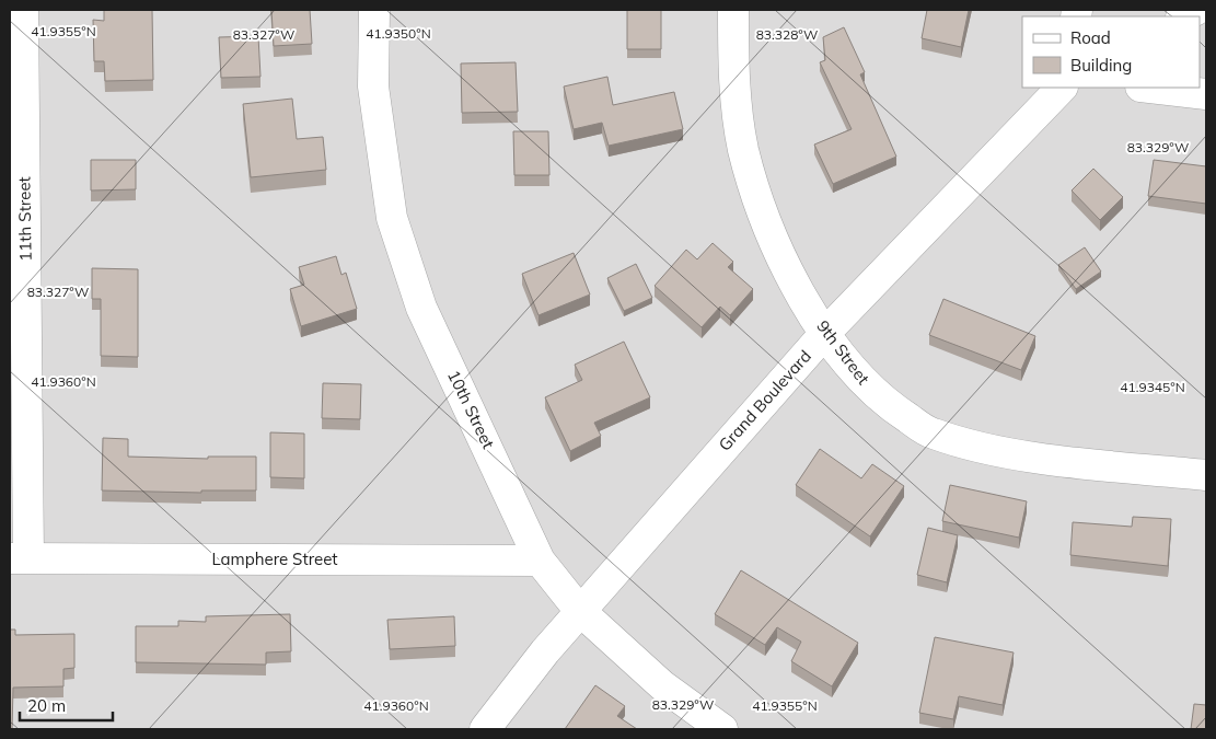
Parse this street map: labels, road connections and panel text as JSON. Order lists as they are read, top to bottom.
{
  "streets": {
    "street": [
      "11th Street",
      "9th Street",
      "Grand Boulevard",
      "10th Street",
      "Lamphere Street"
    ]
  },
  "crossings": [
    ["11th Street", "Lamphere Street"],
    ["9th Street", "Grand Boulevard"],
    ["Grand Boulevard", "10th Street"],
    ["10th Street", "Lamphere Street"]
  ],
  "legend": ["Road", "Building"],
  "scale_bar": "20 m",
  "coordinates": [
    "41.9355°N",
    "41.9350°N",
    "83.327°W",
    "83.328°W",
    "83.329°W",
    "41.9360°N",
    "41.9345°N"
  ]
}
